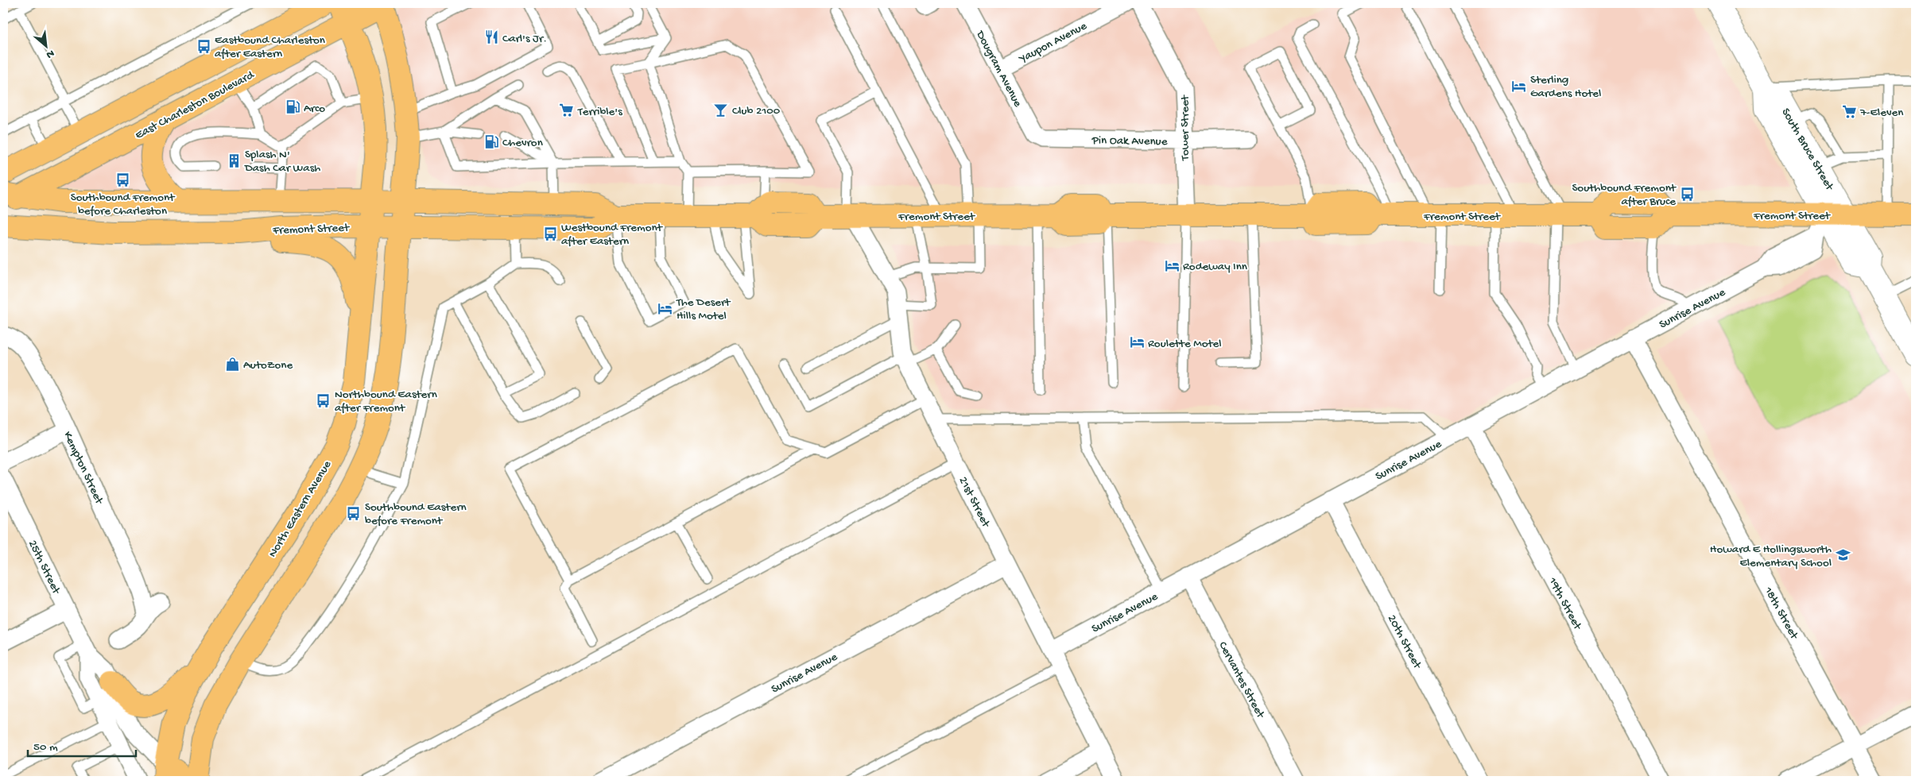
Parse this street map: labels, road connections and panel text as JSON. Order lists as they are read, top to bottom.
{
  "streets": {
    "main road": ["East Charleston Boulevard", "Fremont Street", "North Eastern Avenue"],
    "street": [
      "Yaupon Avenue",
      "Dougram Avenue",
      "Tower Street",
      "Pin Oak Avenue",
      "South Bruce Street",
      "Sunrise Avenue",
      "Kempton Street",
      "21st Street",
      "25th Street",
      "19th Street",
      "18th Street",
      "20th Street",
      "Cervantes Street"
    ]
  },
  "crossings": [
    ["Yaupon Avenue", "Dougram Avenue"],
    ["Dougram Avenue", "Pin Oak Avenue"],
    ["East Charleston Boulevard", "Fremont Street"],
    ["East Charleston Boulevard", "North Eastern Avenue"],
    ["Tower Street", "Pin Oak Avenue"],
    ["South Bruce Street", "Fremont Street"],
    ["South Bruce Street", "Sunrise Avenue"],
    ["Fremont Street", "Sunrise Avenue"],
    ["Fremont Street", "21st Street"],
    ["Fremont Street", "North Eastern Avenue"],
    ["Sunrise Avenue", "21st Street"],
    ["Sunrise Avenue", "19th Street"],
    ["Sunrise Avenue", "18th Street"],
    ["Sunrise Avenue", "20th Street"],
    ["Sunrise Avenue", "Cervantes Street"],
    ["North Eastern Avenue", "25th Street"]
  ],
  "places": {
    "restaurant": ["Carl's Jr."],
    "bus stop": [
      "Eastbound Charleston after Eastern",
      "Southbound Fremont before Charleston",
      "Southbound Fremont after Bruce",
      "Westbound Fremont after Eastern",
      "Northbound Eastern after Fremont",
      "Southbound Eastern before Fremont"
    ],
    "hotel": [
      "Sterling Gardens Hotel",
      "Rodeway Inn",
      "The Desert Hills Motel",
      "Roulette Motel"
    ],
    "fuel station": ["Arco", "Chevron"],
    "bar": ["Club 2100"],
    "supermarket": ["Terrible's", "7-Eleven"],
    "building": ["Splash N' Dash Car Wash"],
    "shop": ["AutoZone"],
    "school or university": ["Howard E Hollingsworth Elementary School"]
  },
  "scale_bar": "50 m",
  "north": "bottom right"
}
